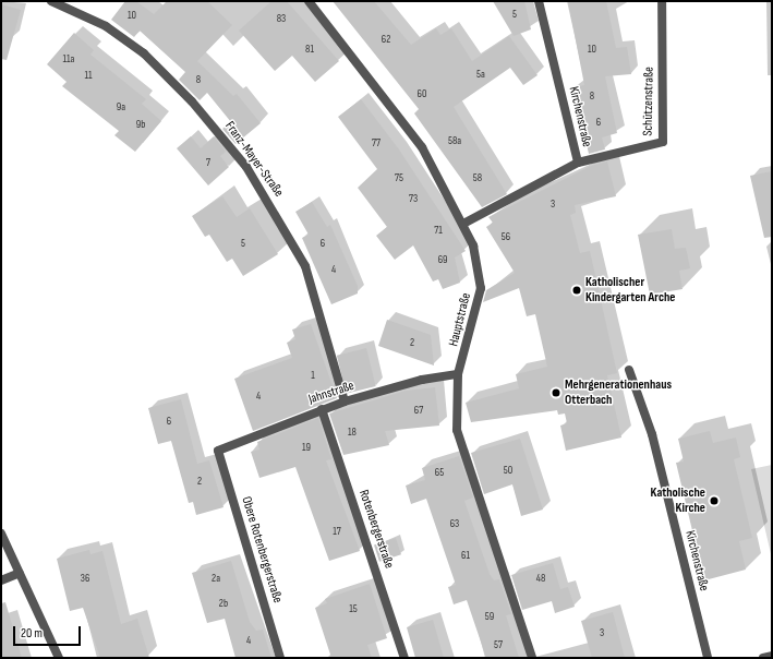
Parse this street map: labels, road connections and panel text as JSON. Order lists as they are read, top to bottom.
{
  "streets": {
    "street": [
      "Schützenstraße",
      "Kirchenstraße",
      "Franz-Mayer-Straße",
      "Hauptstraße",
      "Jahnstraße",
      "Rotenbergerstraße",
      "Obere Rotenbergerstraße"
    ]
  },
  "crossings": [
    ["Schützenstraße", "Kirchenstraße"],
    ["Kirchenstraße", "Hauptstraße"],
    ["Franz-Mayer-Straße", "Jahnstraße"],
    ["Hauptstraße", "Jahnstraße"],
    ["Jahnstraße", "Rotenbergerstraße"],
    ["Jahnstraße", "Obere Rotenbergerstraße"]
  ],
  "places": ["Katholischer Kindergarten Arche", "Mehrgenerationenhaus Otterbach", "Katholische Kirche"],
  "house_numbers": [
    "5",
    "10",
    "83",
    "62",
    "81",
    "10",
    "11a",
    "5a",
    "11",
    "8",
    "60",
    "8",
    "9a",
    "6",
    "9b",
    "58a",
    "77",
    "7",
    "75",
    "58",
    "73",
    "3",
    "71",
    "56",
    "5",
    "6",
    "69",
    "4",
    "2",
    "1",
    "4",
    "67",
    "6",
    "18",
    "19",
    "50",
    "65",
    "2",
    "63",
    "17",
    "61",
    "36",
    "2a",
    "48",
    "2b",
    "15",
    "59",
    "3",
    "4",
    "57"
  ],
  "scale_bar": "20 m"
}
